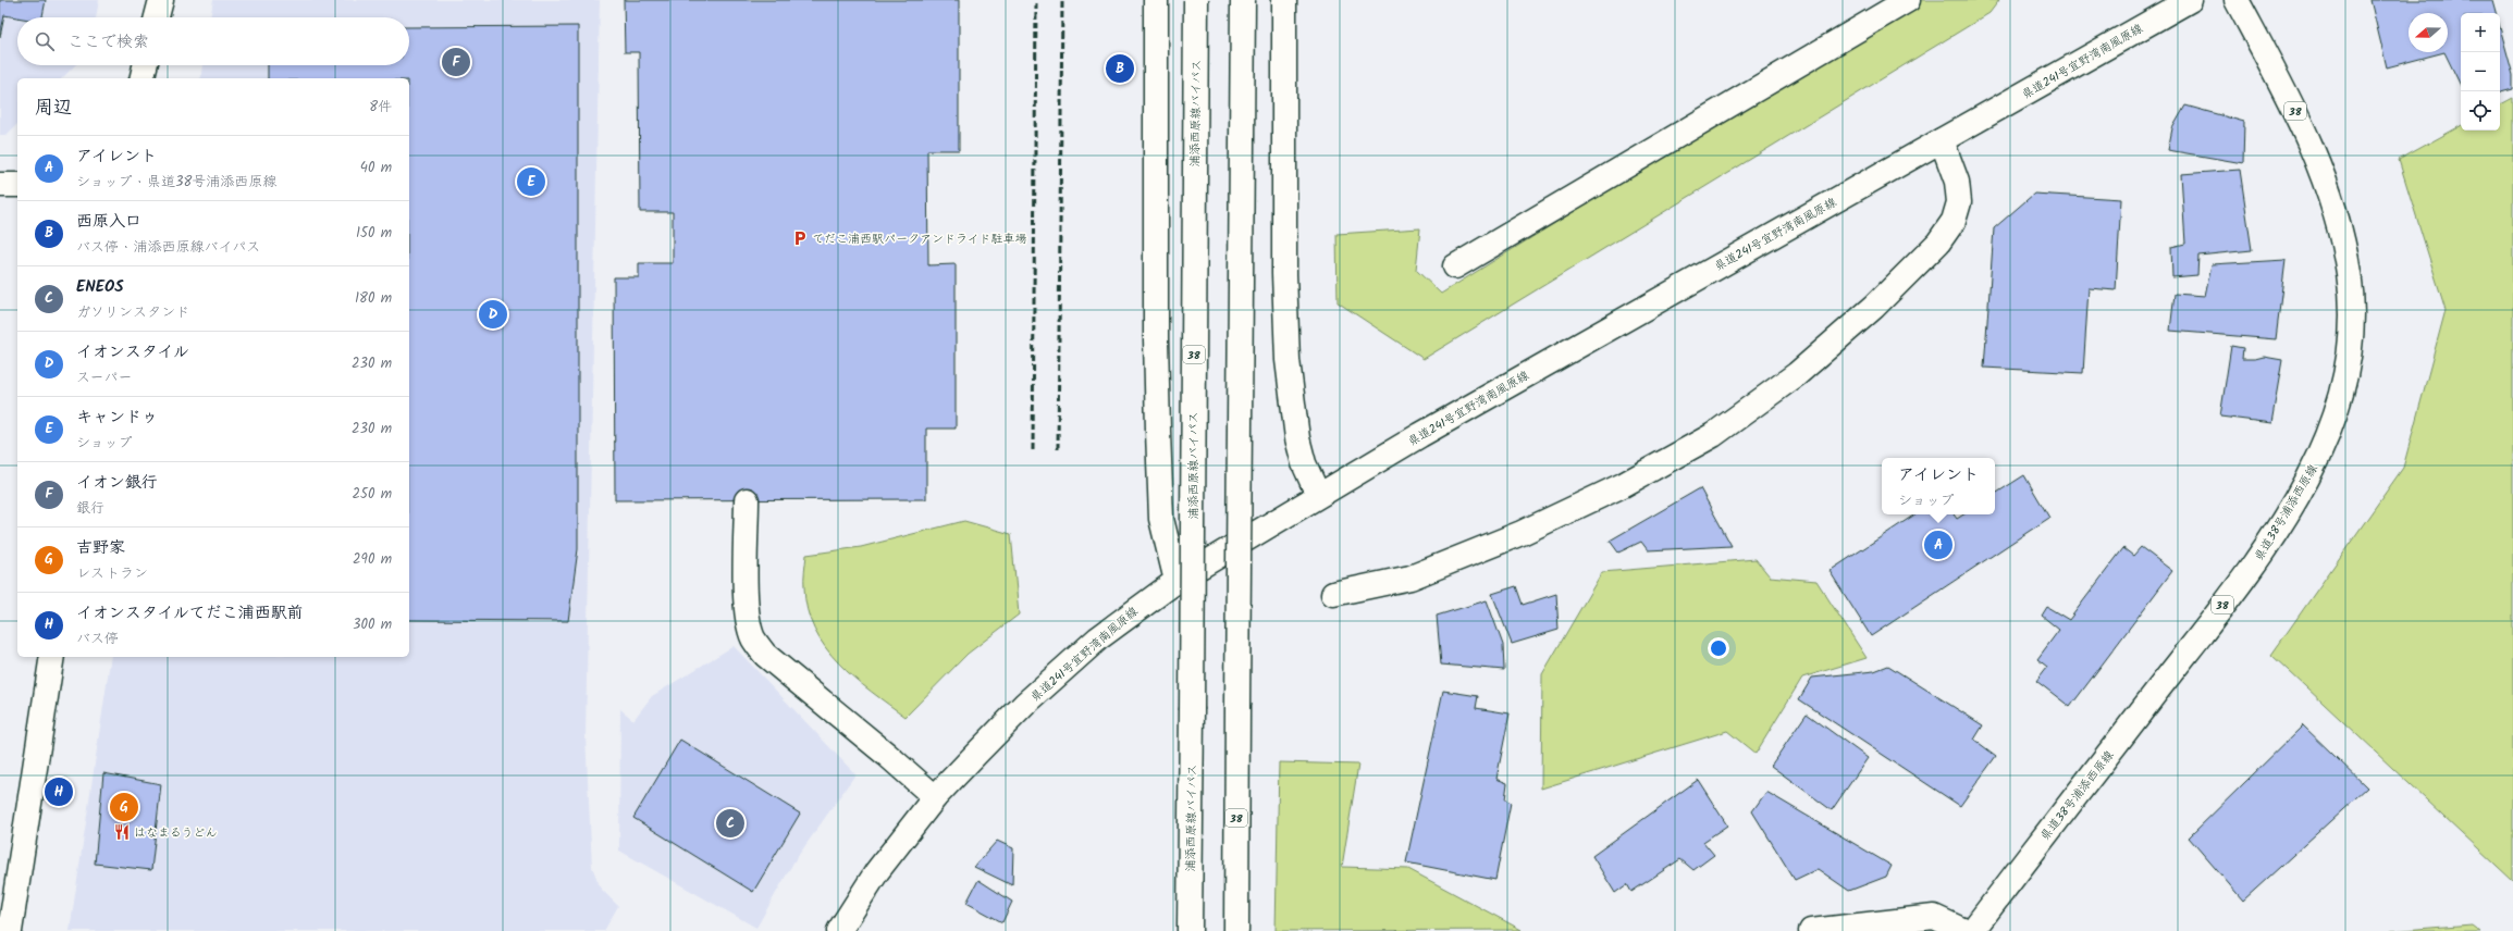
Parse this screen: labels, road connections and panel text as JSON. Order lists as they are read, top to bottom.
{
  "streets": {
    "main road": [
      "県道241号宜野湾南風原線",
      "38",
      "浦添西原線バイパス",
      "県道38号浦添西原線"
    ]
  },
  "places": {
    "parking": ["てだこ浦西駅パークアンドライド駐車場"],
    "restaurant": ["はなまるうどん"]
  },
  "north": "left",
  "page": {
    "map_buttons": ["+", "−"],
    "search": "ここで検索",
    "pins": [
      "F",
      "B",
      "E",
      "D",
      "A",
      "H",
      "G",
      "C"
    ],
    "heading": ["周辺", "8件"],
    "list": [
      {
        "mark": "A",
        "name": "アイレント",
        "note": "ショップ · 県道38号浦添西原線",
        "value": "40 m"
      },
      {
        "mark": "B",
        "name": "西原入口",
        "note": "バス停 · 浦添西原線バイパス",
        "value": "150 m"
      },
      {
        "mark": "C",
        "name": "ENEOS",
        "note": "ガソリンスタンド",
        "value": "180 m"
      },
      {
        "mark": "D",
        "name": "イオンスタイル",
        "note": "スーパー",
        "value": "230 m"
      },
      {
        "mark": "E",
        "name": "キャンドゥ",
        "note": "ショップ",
        "value": "230 m"
      },
      {
        "mark": "F",
        "name": "イオン銀行",
        "note": "銀行",
        "value": "250 m"
      },
      {
        "mark": "G",
        "name": "吉野家",
        "note": "レストラン",
        "value": "290 m"
      },
      {
        "mark": "H",
        "name": "イオンスタイルてだこ浦西駅前",
        "note": "バス停",
        "value": "300 m"
      }
    ],
    "popup": ["アイレント", "ショップ"]
  }
}
